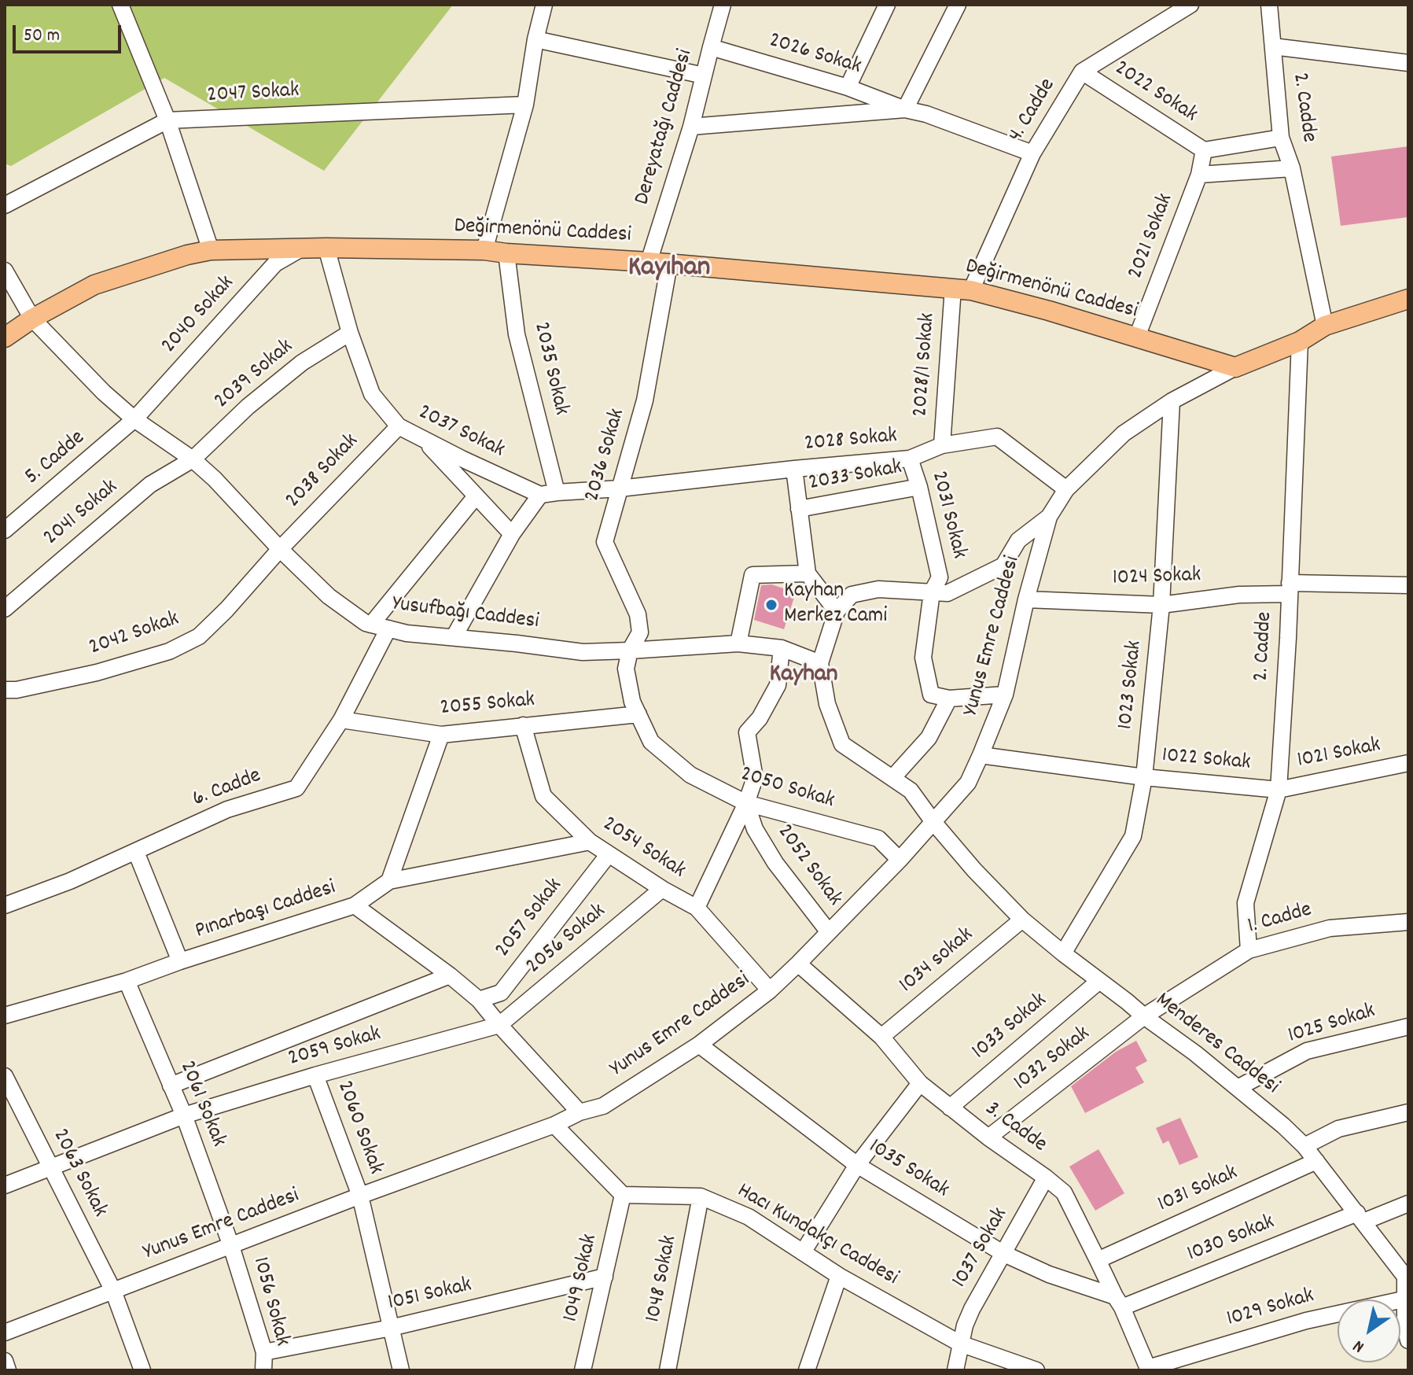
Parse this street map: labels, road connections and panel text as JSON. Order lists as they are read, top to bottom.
{
  "streets": {
    "main road": ["Değirmenönü Caddesi"],
    "street": [
      "2026 Sokak",
      "2022 Sokak",
      "2047 Sokak",
      "2. Cadde",
      "4. Cadde",
      "Dereyatağı Caddesi",
      "2021 Sokak",
      "2040 Sokak",
      "2028/1 Sokak",
      "2035 Sokak",
      "2039 Sokak",
      "2037 Sokak",
      "2028 Sokak",
      "2036 Sokak",
      "5. Cadde",
      "2038 Sokak",
      "2033 Sokak",
      "2041 Sokak",
      "2031 Sokak",
      "1024 Sokak",
      "Yusufbağı Caddesi",
      "2042 Sokak",
      "Yunus Emre Caddesi",
      "1023 Sokak",
      "2055 Sokak",
      "1021 Sokak",
      "1022 Sokak",
      "6. Cadde",
      "2050 Sokak",
      "2054 Sokak",
      "2052 Sokak",
      "Pınarbaşı Caddesi",
      "2057 Sokak",
      "1. Cadde",
      "2056 Sokak",
      "1034 sokak",
      "1025 Sokak",
      "1033 Sokak",
      "Menderes Caddesi",
      "2059 Sokak",
      "1032 Sokak",
      "2061 Sokak",
      "2060 Sokak",
      "3. Cadde",
      "1035 Sokak",
      "2063 Sokak",
      "1031 Sokak",
      "Hacı Kundakçı Caddesi",
      "1030 Sokak",
      "1037 Sokak",
      "1049 Sokak",
      "1048 Sokak",
      "1051 Sokak",
      "1056 Sokak",
      "1029 Sokak"
    ]
  },
  "crossings": [
    ["2026 Sokak", "Dereyatağı Caddesi"],
    ["2022 Sokak", "4. Cadde"],
    ["2022 Sokak", "2021 Sokak"],
    ["2. Cadde", "1024 Sokak"],
    ["2. Cadde", "1021 Sokak"],
    ["2. Cadde", "1022 Sokak"],
    ["2. Cadde", "1. Cadde"],
    ["4. Cadde", "Değirmenönü Caddesi"],
    ["4. Cadde", "2028/1 Sokak"],
    ["Dereyatağı Caddesi", "Değirmenönü Caddesi"],
    ["Değirmenönü Caddesi", "2021 Sokak"],
    ["Değirmenönü Caddesi", "2040 Sokak"],
    ["Değirmenönü Caddesi", "2028/1 Sokak"],
    ["Değirmenönü Caddesi", "2035 Sokak"],
    ["Değirmenönü Caddesi", "2037 Sokak"],
    ["Değirmenönü Caddesi", "2036 Sokak"],
    ["Değirmenönü Caddesi", "Yusufbağı Caddesi"],
    ["Değirmenönü Caddesi", "Yunus Emre Caddesi"],
    ["2040 Sokak", "5. Cadde"],
    ["2040 Sokak", "Yusufbağı Caddesi"],
    ["2028/1 Sokak", "2028 Sokak"],
    ["2039 Sokak", "2037 Sokak"],
    ["2039 Sokak", "2041 Sokak"],
    ["2039 Sokak", "Yusufbağı Caddesi"],
    ["2037 Sokak", "2038 Sokak"],
    ["2028 Sokak", "2036 Sokak"],
    ["2028 Sokak", "2031 Sokak"],
    ["2028 Sokak", "Yunus Emre Caddesi"],
    ["2036 Sokak", "Yusufbağı Caddesi"],
    ["2036 Sokak", "2050 Sokak"],
    ["5. Cadde", "Yusufbağı Caddesi"],
    ["2038 Sokak", "Yusufbağı Caddesi"],
    ["2038 Sokak", "2042 Sokak"],
    ["2033 Sokak", "2031 Sokak"],
    ["2041 Sokak", "Yusufbağı Caddesi"],
    ["1024 Sokak", "Yunus Emre Caddesi"],
    ["1024 Sokak", "1023 Sokak"],
    ["Yusufbağı Caddesi", "2042 Sokak"],
    ["Yusufbağı Caddesi", "6. Cadde"],
    ["Yusufbağı Caddesi", "2050 Sokak"],
    ["Yunus Emre Caddesi", "1023 Sokak"],
    ["Yunus Emre Caddesi", "1022 Sokak"],
    ["Yunus Emre Caddesi", "2050 Sokak"],
    ["Yunus Emre Caddesi", "2054 Sokak"],
    ["Yunus Emre Caddesi", "2052 Sokak"],
    ["Yunus Emre Caddesi", "Pınarbaşı Caddesi"],
    ["Yunus Emre Caddesi", "Menderes Caddesi"],
    ["Yunus Emre Caddesi", "2061 Sokak"],
    ["Yunus Emre Caddesi", "2060 Sokak"],
    ["Yunus Emre Caddesi", "3. Cadde"],
    ["Yunus Emre Caddesi", "1035 Sokak"],
    ["Yunus Emre Caddesi", "2063 Sokak"],
    ["Yunus Emre Caddesi", "1056 Sokak"],
    ["1023 Sokak", "1022 Sokak"],
    ["1023 Sokak", "Menderes Caddesi"],
    ["2055 Sokak", "6. Cadde"],
    ["2055 Sokak", "2050 Sokak"],
    ["2055 Sokak", "2054 Sokak"],
    ["1021 Sokak", "1022 Sokak"],
    ["2050 Sokak", "2052 Sokak"],
    ["2054 Sokak", "2057 Sokak"],
    ["2054 Sokak", "2056 Sokak"],
    ["Pınarbaşı Caddesi", "2057 Sokak"],
    ["Pınarbaşı Caddesi", "2056 Sokak"],
    ["Pınarbaşı Caddesi", "2059 Sokak"],
    ["Pınarbaşı Caddesi", "2061 Sokak"],
    ["1. Cadde", "Menderes Caddesi"],
    ["1. Cadde", "1032 Sokak"],
    ["2056 Sokak", "2059 Sokak"],
    ["1034 sokak", "Menderes Caddesi"],
    ["1034 sokak", "3. Cadde"],
    ["1025 Sokak", "Menderes Caddesi"],
    ["1033 Sokak", "Menderes Caddesi"],
    ["1033 Sokak", "3. Cadde"],
    ["Menderes Caddesi", "1032 Sokak"],
    ["Menderes Caddesi", "1031 Sokak"],
    ["Menderes Caddesi", "1030 Sokak"],
    ["Menderes Caddesi", "1029 Sokak"],
    ["2059 Sokak", "2061 Sokak"],
    ["2059 Sokak", "2060 Sokak"],
    ["2059 Sokak", "2063 Sokak"],
    ["1032 Sokak", "3. Cadde"],
    ["2061 Sokak", "1056 Sokak"],
    ["2060 Sokak", "1051 Sokak"],
    ["3. Cadde", "1035 Sokak"],
    ["3. Cadde", "1031 Sokak"],
    ["3. Cadde", "1030 Sokak"],
    ["3. Cadde", "1037 Sokak"],
    ["3. Cadde", "1029 Sokak"],
    ["1035 Sokak", "1030 Sokak"],
    ["1035 Sokak", "1037 Sokak"],
    ["Hacı Kundakçı Caddesi", "1037 Sokak"],
    ["Hacı Kundakçı Caddesi", "1049 Sokak"],
    ["Hacı Kundakçı Caddesi", "1048 Sokak"],
    ["1049 Sokak", "1051 Sokak"],
    ["1051 Sokak", "1056 Sokak"]
  ],
  "districts": ["Kayıhan", "Kayhan"],
  "places": ["Kayhan Merkez Cami"],
  "scale_bar": "50 m",
  "north": "bottom left"
}
